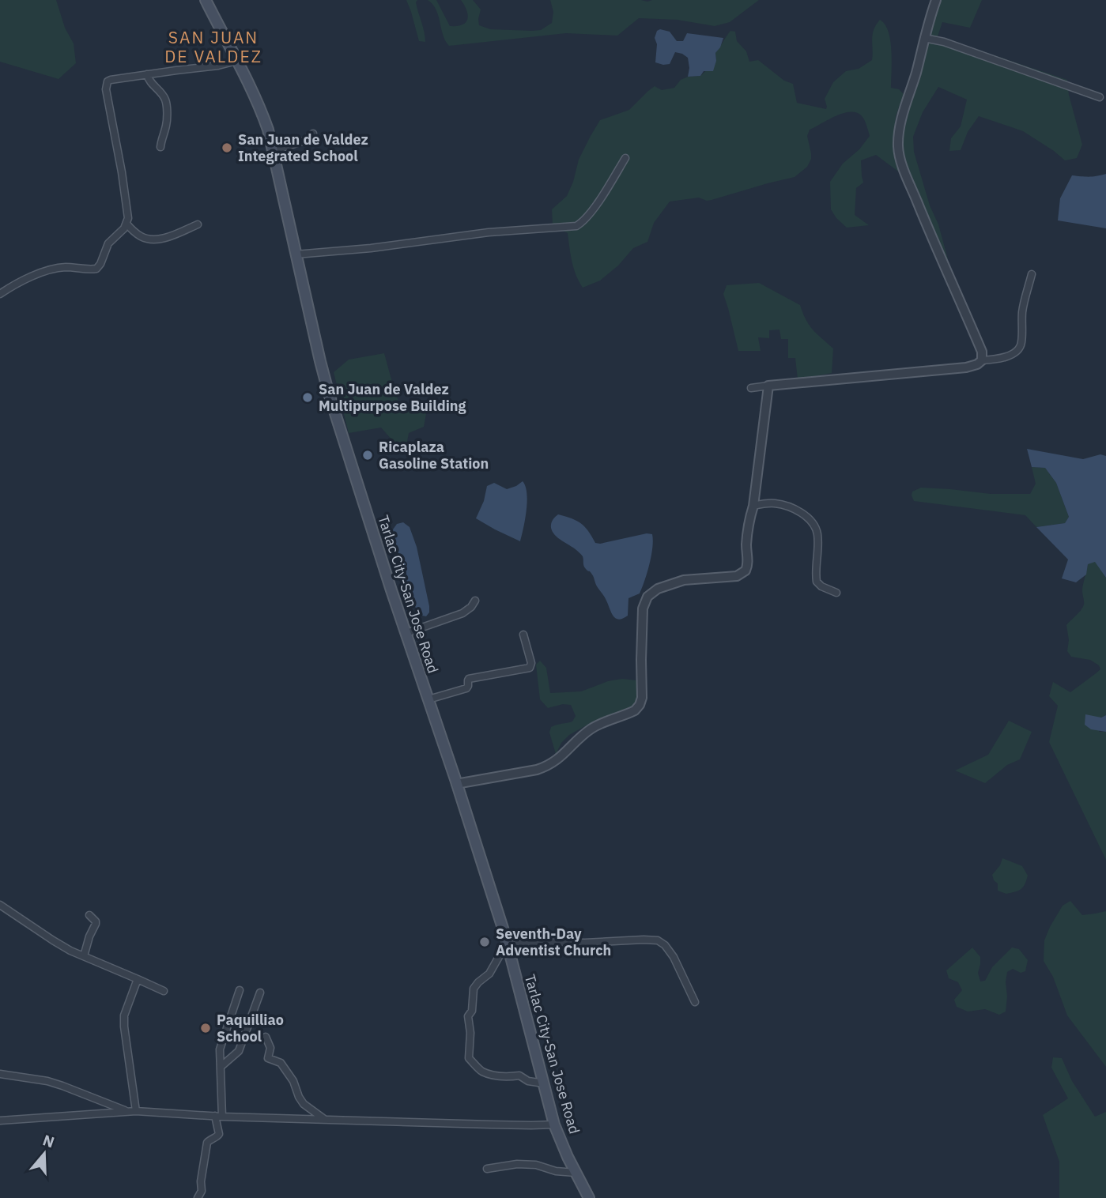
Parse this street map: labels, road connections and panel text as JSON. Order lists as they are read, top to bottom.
{
  "streets": {
    "main road": ["Tarlac City-San Jose Road"]
  },
  "districts": ["SAN JUAN DE VALDEZ"],
  "places": [
    "San Juan de Valdez Integrated School",
    "San Juan de Valdez Multipurpose Building",
    "Ricaplaza Gasoline Station",
    "Seventh-Day Adventist Church",
    "Paquilliao School"
  ],
  "north": "top"
}
